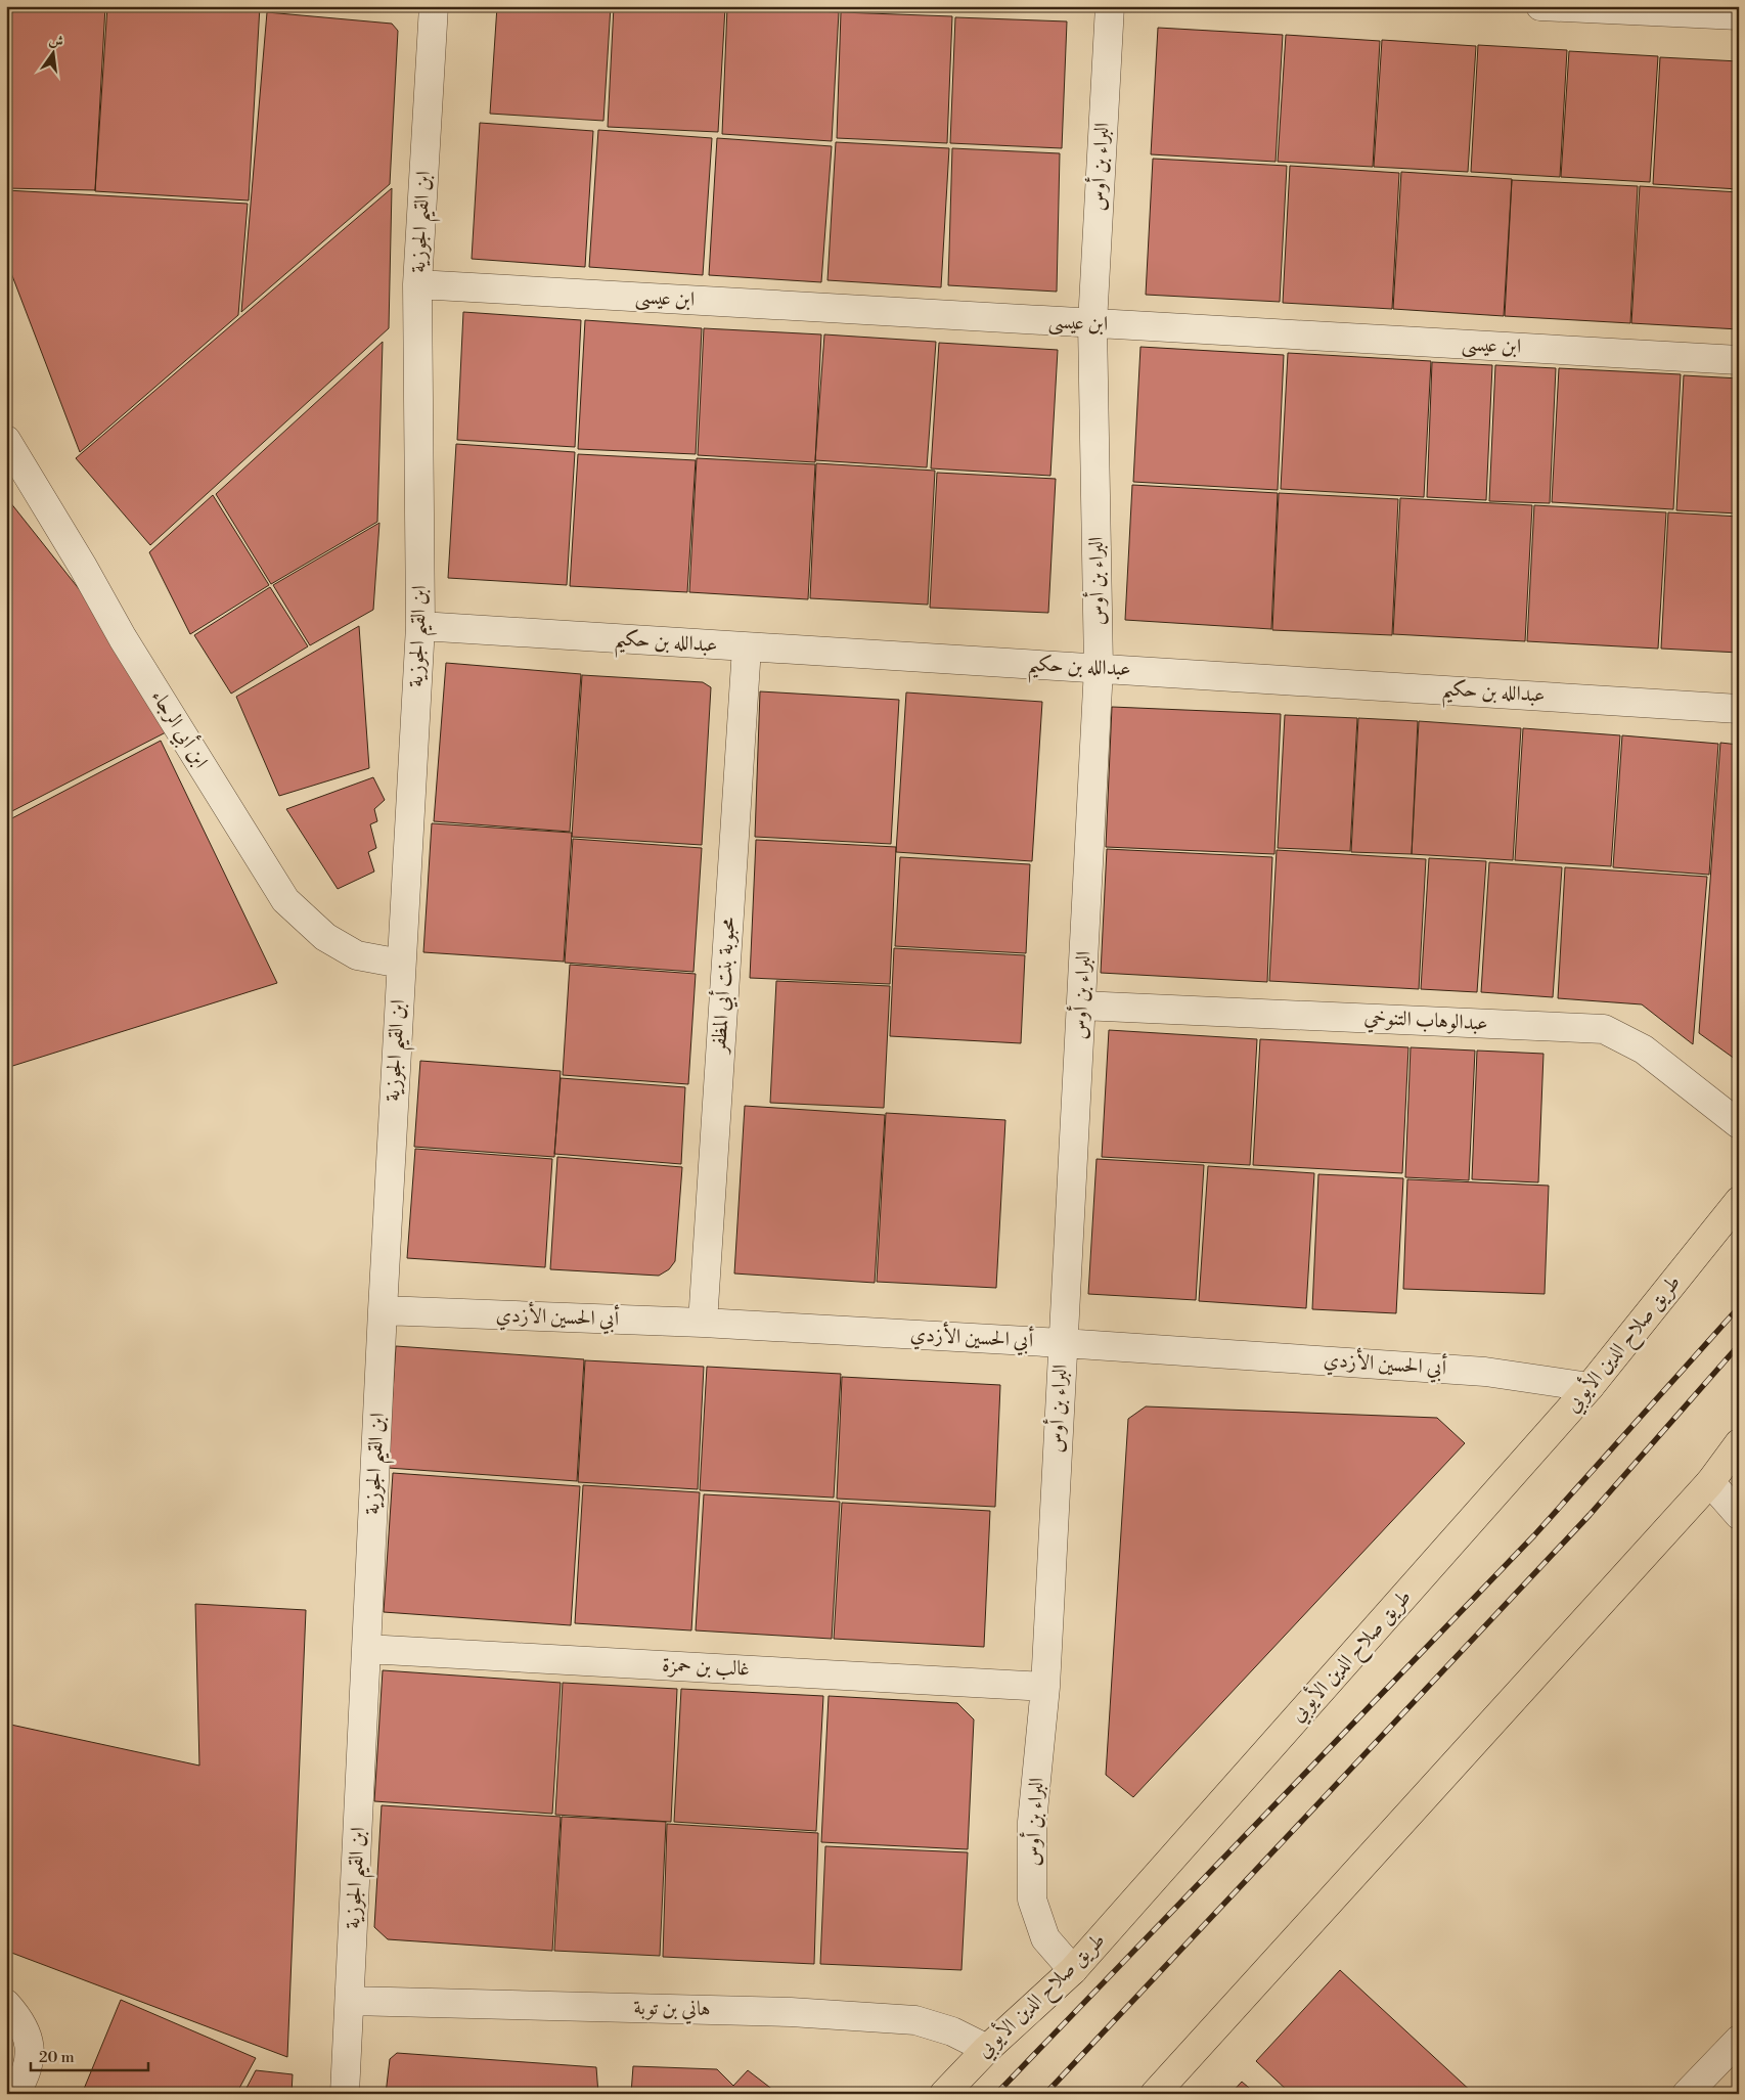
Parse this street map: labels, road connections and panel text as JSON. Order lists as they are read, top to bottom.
{
  "streets": {
    "main road": ["طريق صلاح الدين الأيوبي"],
    "street": [
      "البراء بن أوس",
      "ابن القيم الجوزية",
      "ابن عيسى",
      "عبدالله بن حكيم",
      "ابن أبي الرجاء",
      "محبوبة بنت أبي المظفر",
      "عبدالوهاب التنوخي",
      "أبي الحسين الأزدي",
      "غالب بن حمزة",
      "هاني بن توبة"
    ]
  },
  "crossings": [
    ["البراء بن أوس", "ابن عيسى"],
    ["البراء بن أوس", "عبدالله بن حكيم"],
    ["البراء بن أوس", "عبدالوهاب التنوخي"],
    ["البراء بن أوس", "أبي الحسين الأزدي"],
    ["البراء بن أوس", "طريق صلاح الدين الأيوبي"],
    ["البراء بن أوس", "غالب بن حمزة"],
    ["ابن القيم الجوزية", "ابن عيسى"],
    ["ابن القيم الجوزية", "عبدالله بن حكيم"],
    ["ابن القيم الجوزية", "ابن أبي الرجاء"],
    ["ابن القيم الجوزية", "أبي الحسين الأزدي"],
    ["ابن القيم الجوزية", "غالب بن حمزة"],
    ["ابن القيم الجوزية", "هاني بن توبة"],
    ["عبدالله بن حكيم", "محبوبة بنت أبي المظفر"],
    ["محبوبة بنت أبي المظفر", "أبي الحسين الأزدي"],
    ["أبي الحسين الأزدي", "طريق صلاح الدين الأيوبي"],
    ["طريق صلاح الدين الأيوبي", "هاني بن توبة"]
  ],
  "scale_bar": "20 m",
  "north": "top"
}
